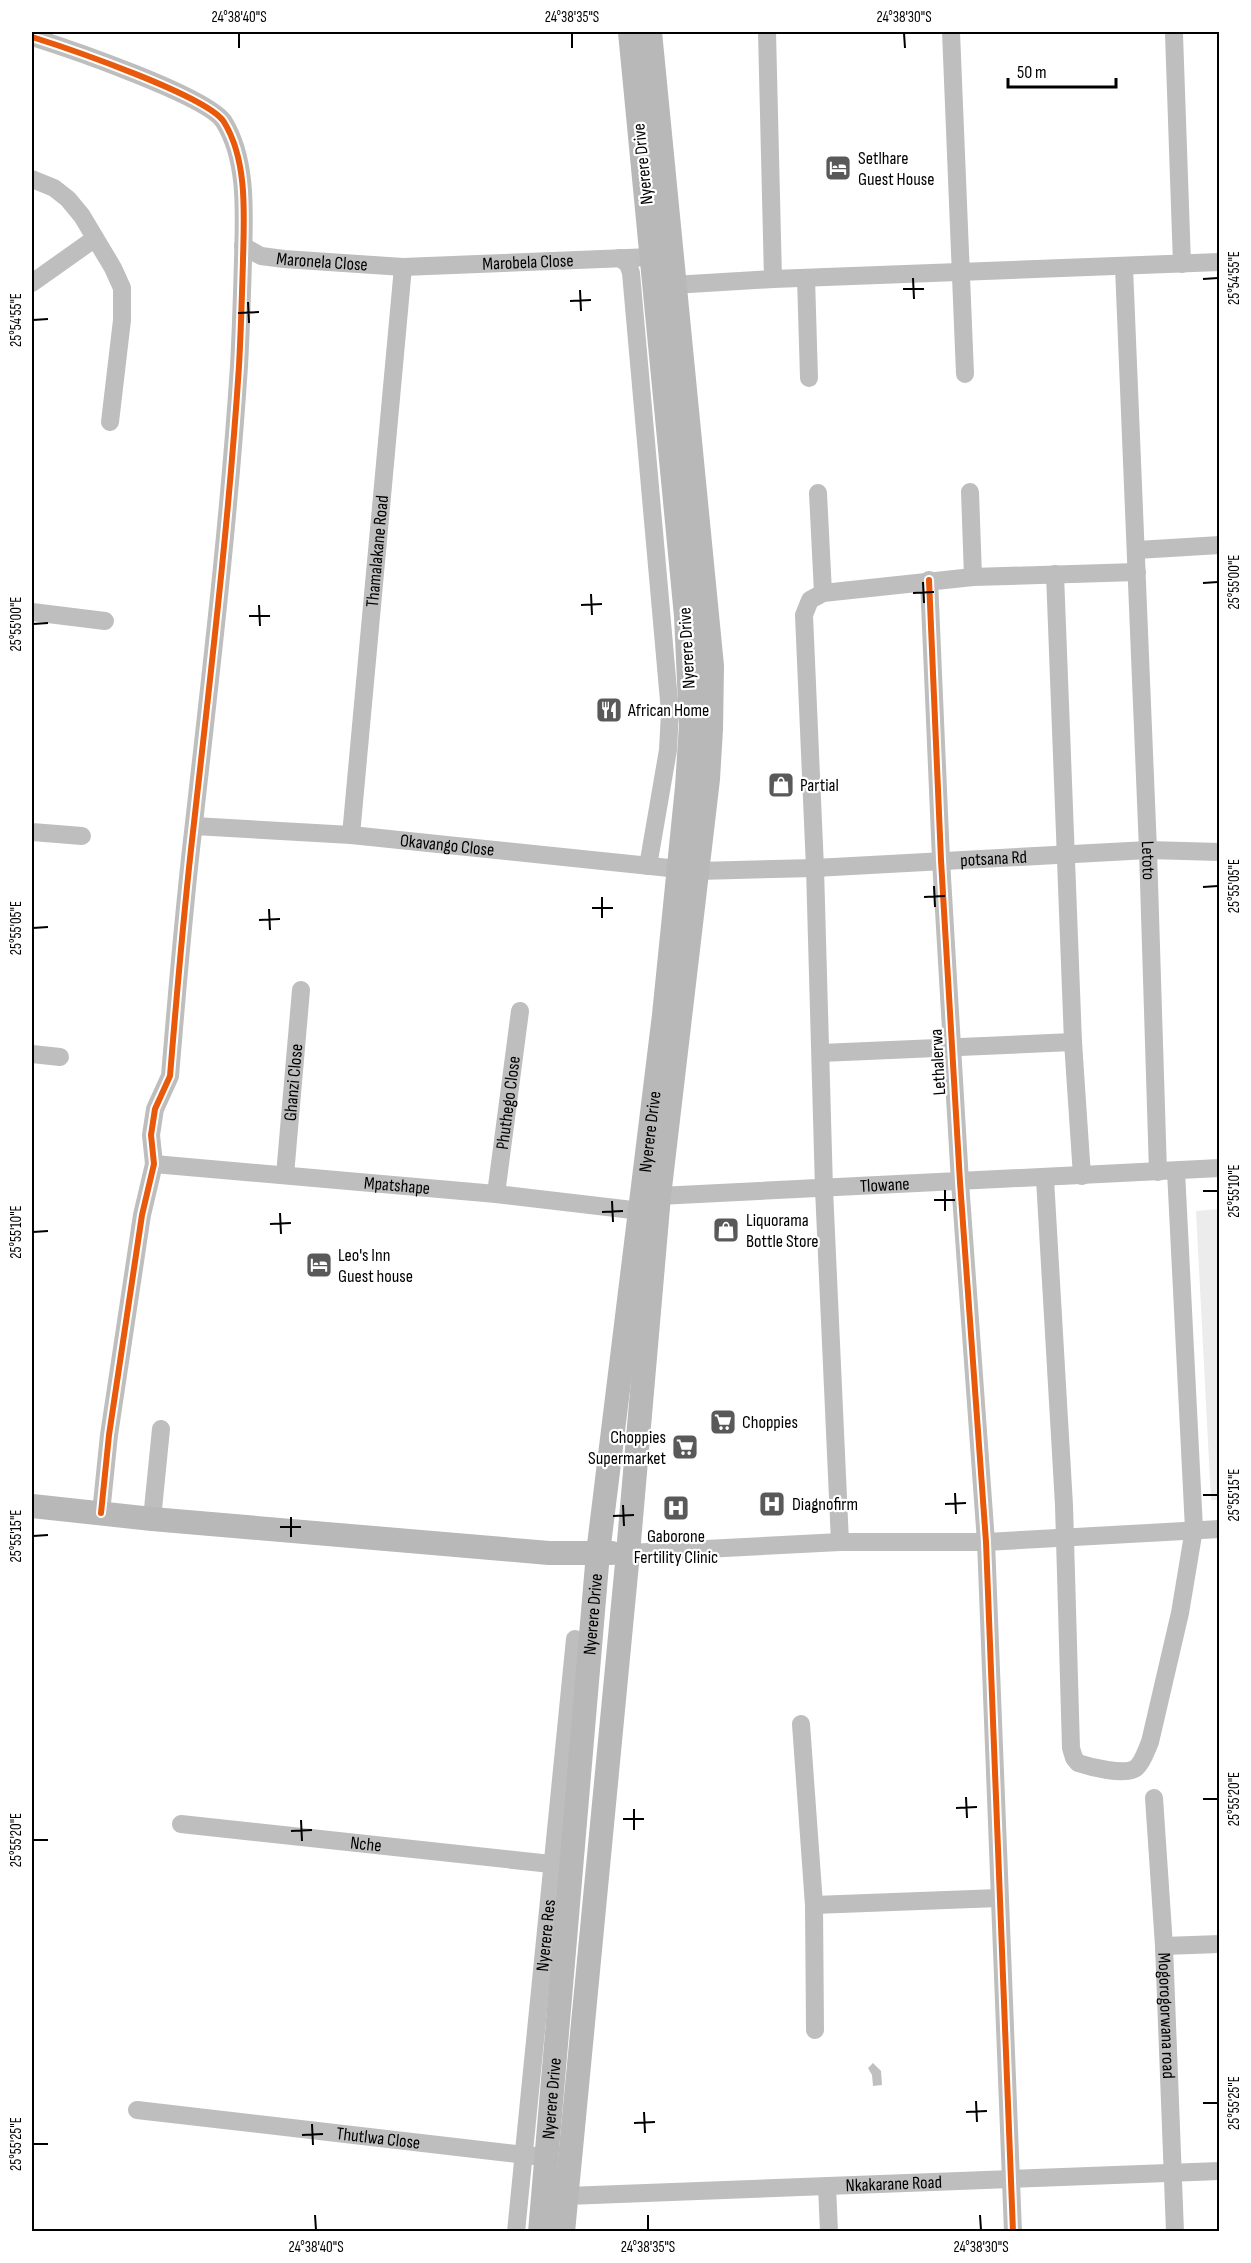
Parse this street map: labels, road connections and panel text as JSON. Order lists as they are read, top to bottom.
{
  "streets": {
    "main road": ["Nyerere Drive"],
    "street": [
      "Maronela Close",
      "Marobela Close",
      "Thamalakane Road",
      "Okavango Close",
      "potsana Rd",
      "Letoto",
      "Lethalerwa",
      "Ghanzi Close",
      "Phuthego Close",
      "Mpatshape",
      "Tlowane",
      "Nche",
      "Nyerere Res",
      "Mogorogorwana road",
      "Thutlwa Close",
      "Nkakarane Road"
    ]
  },
  "crossings": [
    ["Nyerere Drive", "Marobela Close"],
    ["Nyerere Drive", "Okavango Close"],
    ["Nyerere Drive", "potsana Rd"],
    ["Nyerere Drive", "Mpatshape"],
    ["Nyerere Drive", "Tlowane"],
    ["Nyerere Drive", "Nyerere Res"],
    ["Nyerere Drive", "Thutlwa Close"],
    ["Nyerere Drive", "Nkakarane Road"],
    ["Maronela Close", "Marobela Close"],
    ["Maronela Close", "Thamalakane Road"],
    ["Marobela Close", "Thamalakane Road"],
    ["Thamalakane Road", "Okavango Close"],
    ["Okavango Close", "potsana Rd"],
    ["potsana Rd", "Letoto"],
    ["potsana Rd", "Lethalerwa"],
    ["Letoto", "Tlowane"],
    ["Lethalerwa", "Tlowane"],
    ["Lethalerwa", "Nkakarane Road"],
    ["Ghanzi Close", "Mpatshape"],
    ["Phuthego Close", "Mpatshape"],
    ["Nche", "Nyerere Res"],
    ["Nyerere Res", "Thutlwa Close"],
    ["Mogorogorwana road", "Nkakarane Road"]
  ],
  "places": {
    "hotel": ["Setlhare Guest House", "Leo's Inn Guest house"],
    "restaurant": ["African Home"],
    "shop": ["Partial", "Liquorama Bottle Store"],
    "supermarket": ["Choppies", "Choppies Supermarket"],
    "hospital": ["Diagnofirm", "Gaborone Fertility Clinic"]
  },
  "scale_bar": "50 m",
  "coordinates": [
    "24°38'40\"S",
    "24°38'35\"S",
    "24°38'30\"S",
    "25°54'55\"E",
    "25°55'00\"E",
    "25°55'05\"E",
    "25°55'10\"E",
    "25°55'15\"E",
    "25°55'20\"E",
    "25°55'25\"E"
  ]
}
